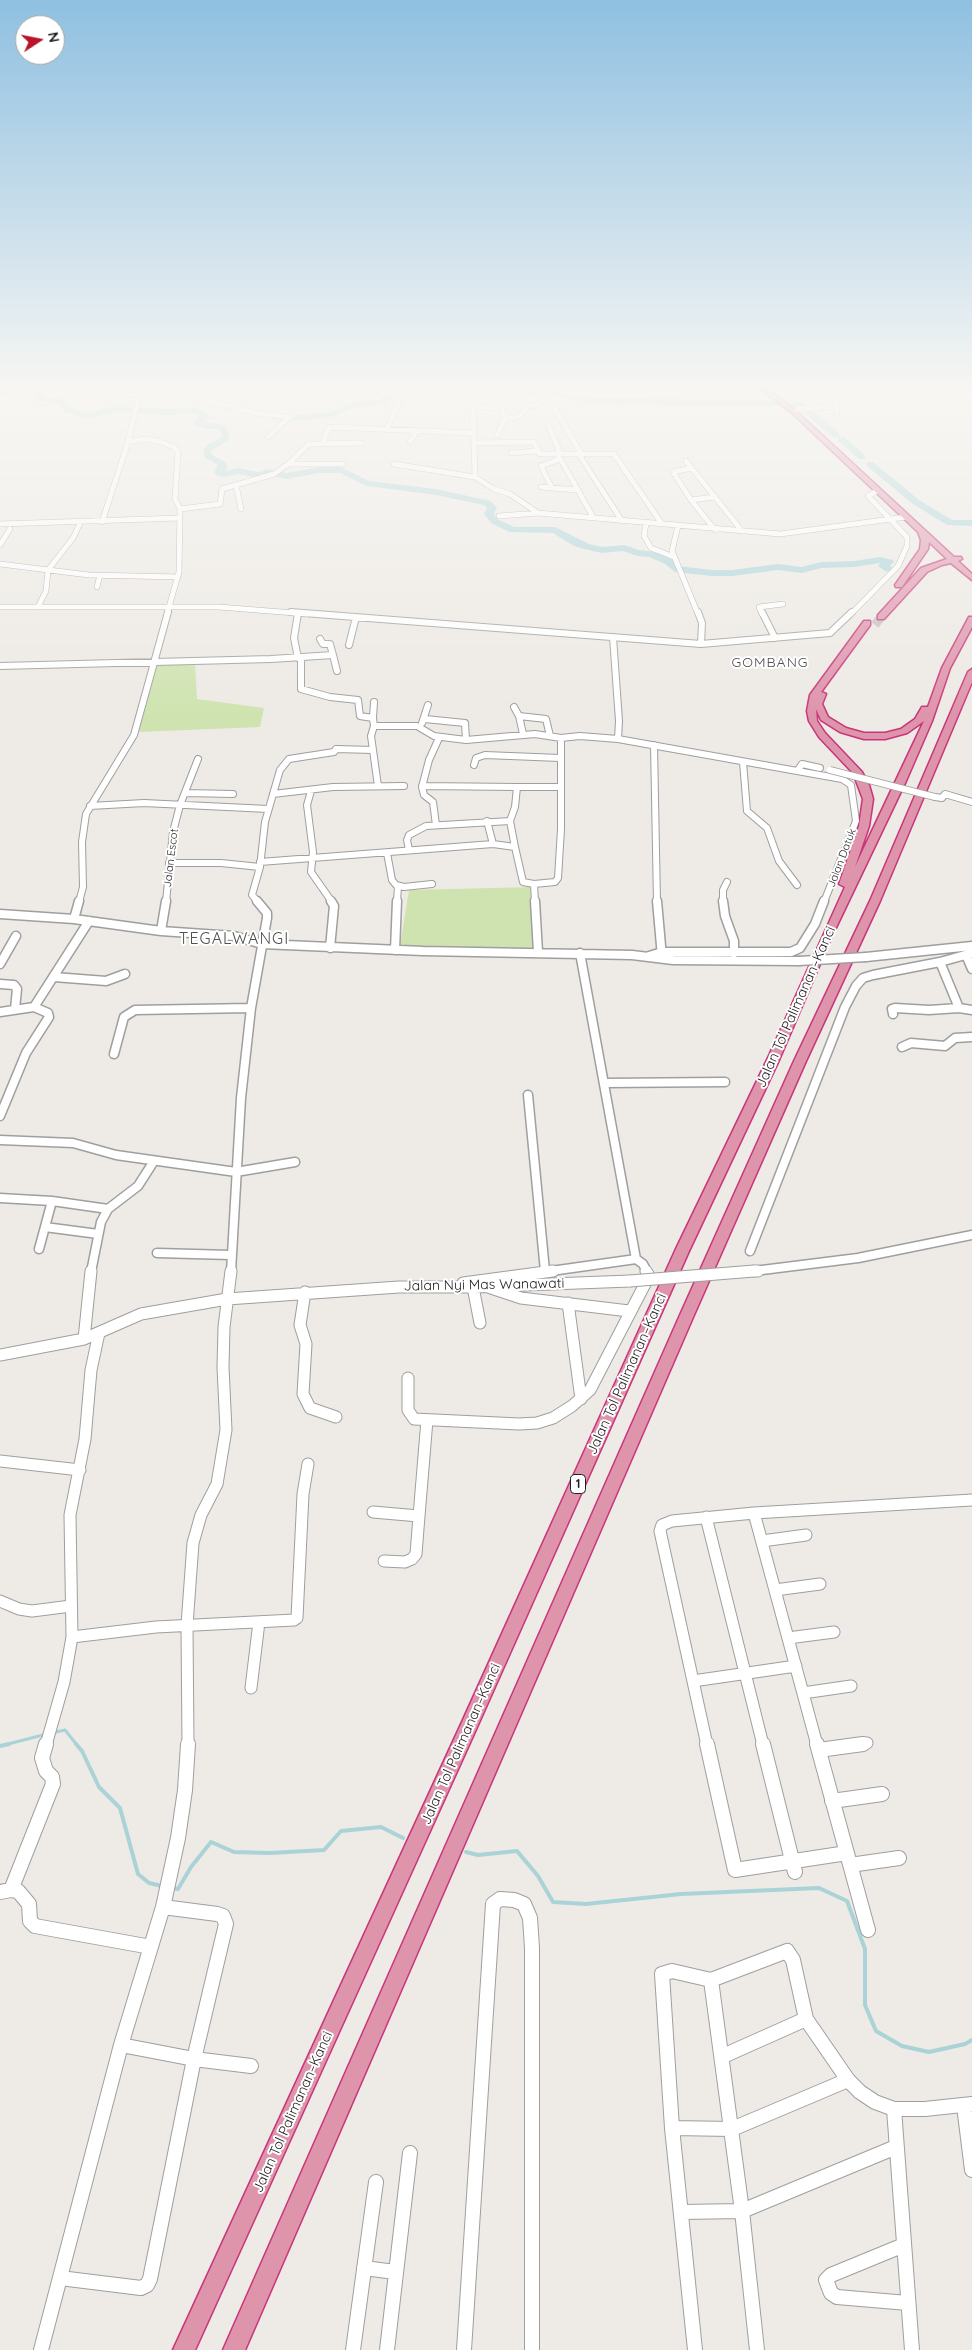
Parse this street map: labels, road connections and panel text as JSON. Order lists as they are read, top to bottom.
{
  "streets": {
    "highway": ["Jalan Tol Palimanan–Kanci", "1"],
    "street": ["Jalan Escot", "Jalan Datuk", "Jalan Nyi Mas Wanawati"]
  },
  "districts": ["GOMBANG", "TEGALWANGI"],
  "north": "right"
}
